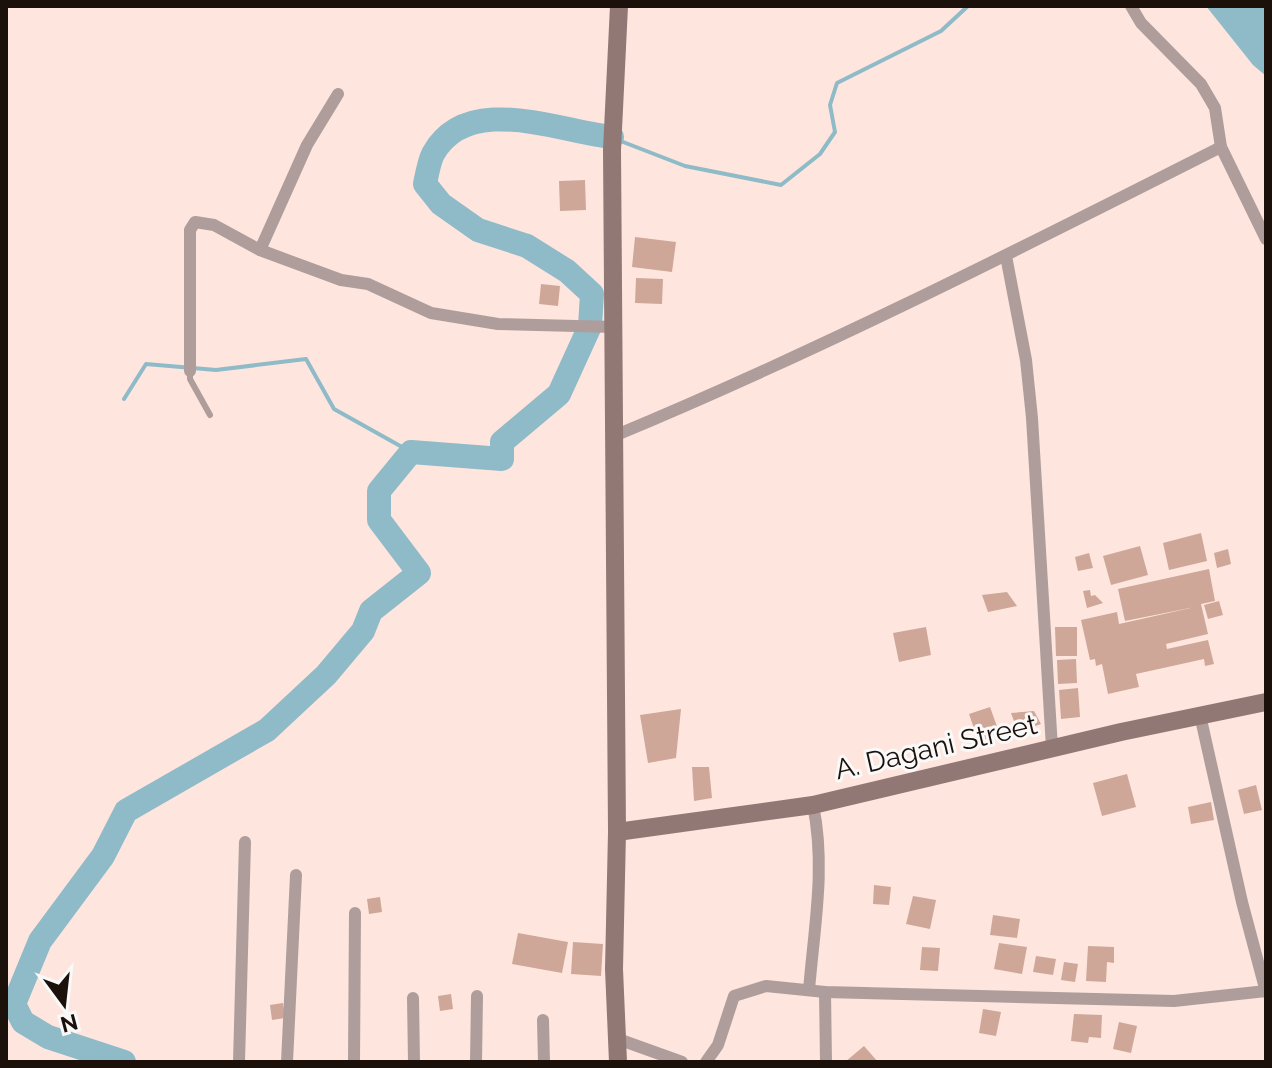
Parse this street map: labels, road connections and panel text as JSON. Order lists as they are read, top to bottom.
{
  "streets": {
    "main road": ["A. Dagani Street"]
  },
  "north": "bottom"
}
